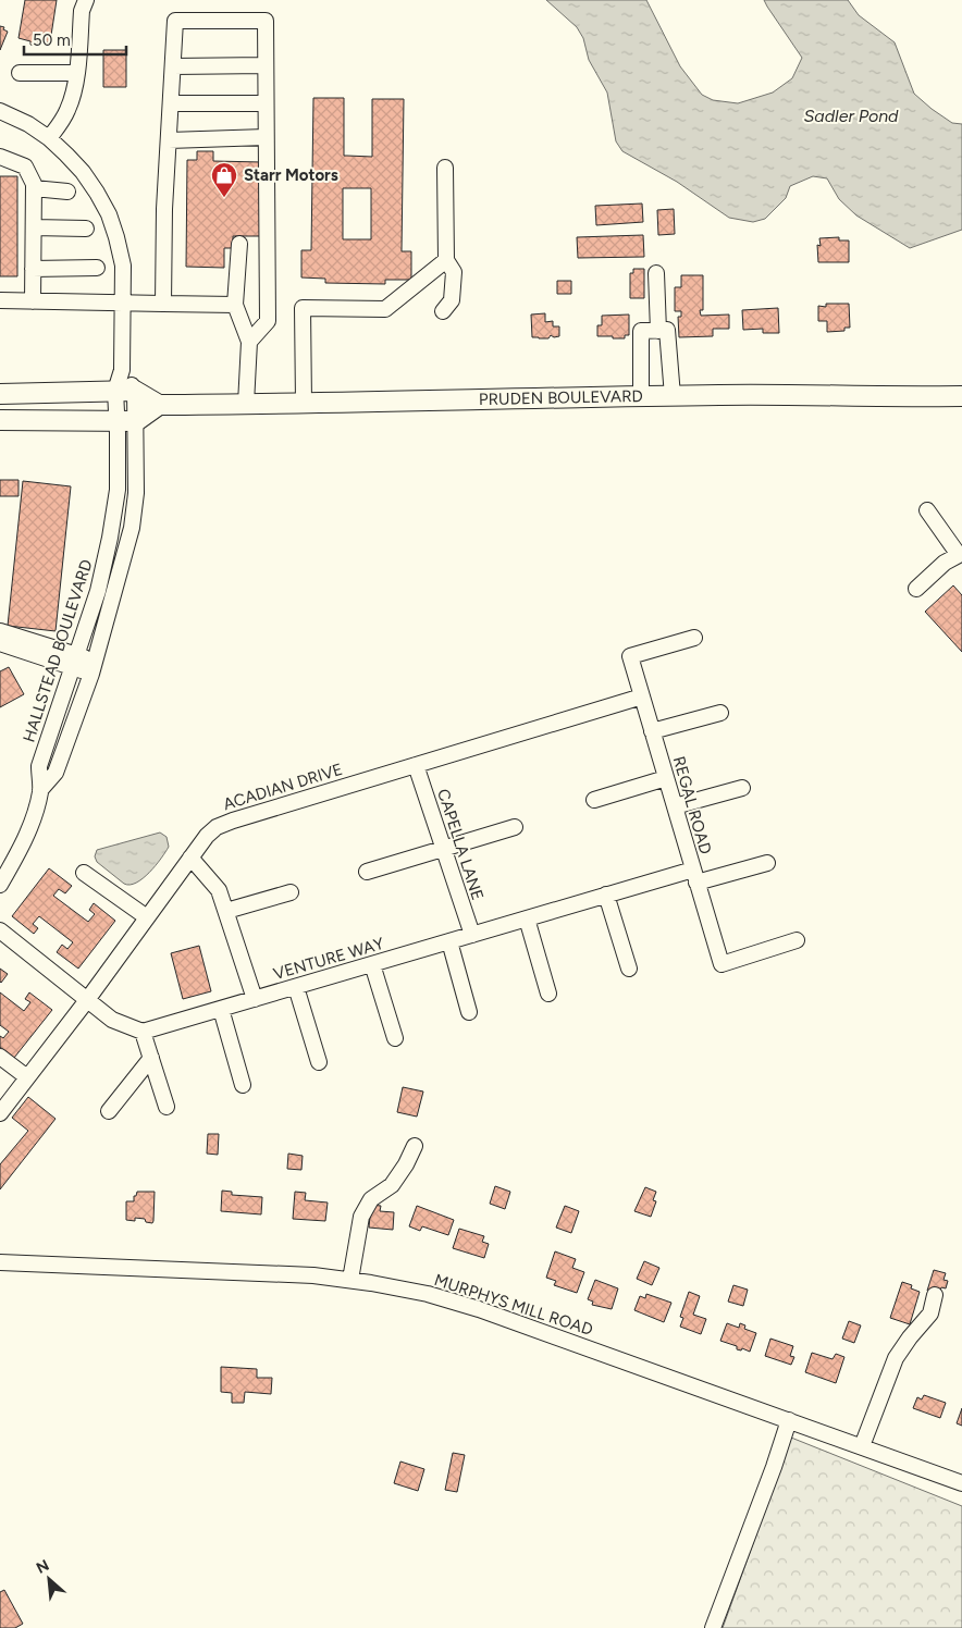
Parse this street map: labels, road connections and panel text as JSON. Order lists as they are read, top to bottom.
{
  "streets": {
    "main road": ["PRUDEN BOULEVARD"],
    "street": [
      "HALLSTEAD BOULEVARD",
      "ACADIAN DRIVE",
      "REGAL ROAD",
      "CAPELLA LANE",
      "VENTURE WAY",
      "MURPHYS MILL ROAD"
    ]
  },
  "crossings": [
    ["ACADIAN DRIVE", "REGAL ROAD"],
    ["ACADIAN DRIVE", "CAPELLA LANE"],
    ["REGAL ROAD", "VENTURE WAY"],
    ["CAPELLA LANE", "VENTURE WAY"]
  ],
  "water": ["Sadler Pond"],
  "places": {
    "shop": ["Starr Motors"]
  },
  "scale_bar": "50 m",
  "north": "top left"
}
